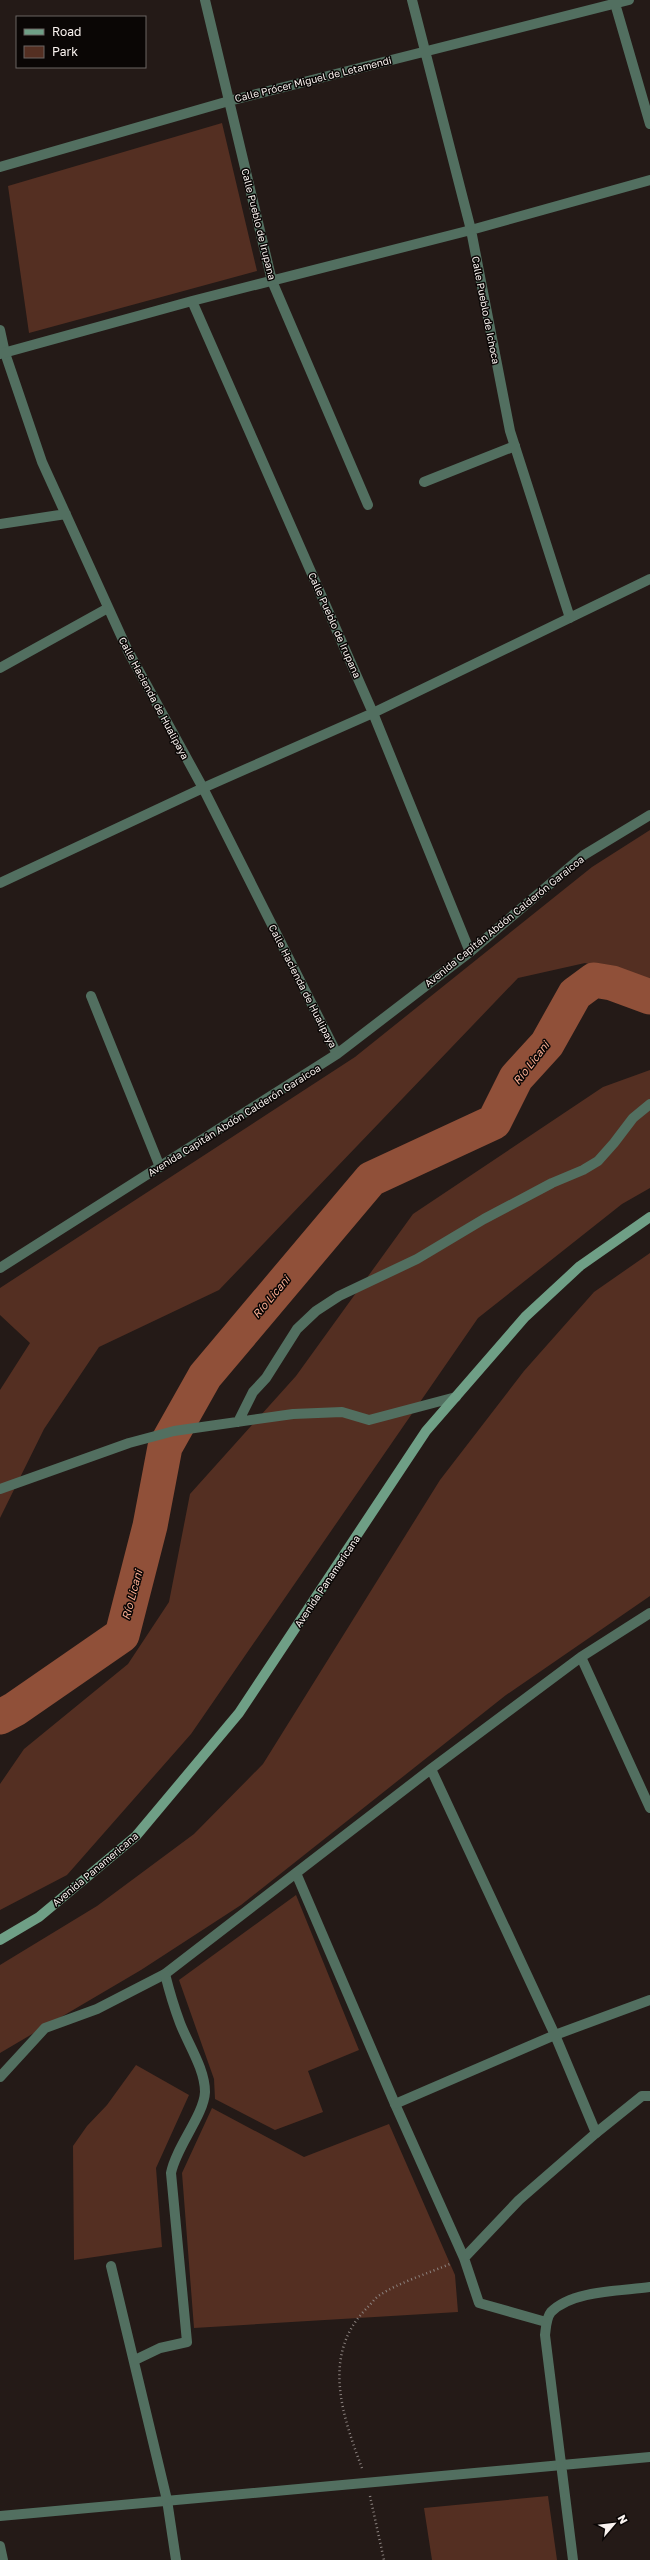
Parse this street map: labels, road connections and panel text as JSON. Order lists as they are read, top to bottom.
{
  "streets": {
    "main road": ["Avenida Panamericana"],
    "street": [
      "Calle Prócer Miguel de Letamendi",
      "Calle Pueblo de Irupana",
      "Calle Pueblo de Ichoca",
      "Calle Hacienda de Hualipaya",
      "Avenida Capitán Abdón Calderón Garaicoa"
    ]
  },
  "crossings": [
    ["Calle Prócer Miguel de Letamendi", "Calle Pueblo de Irupana"],
    ["Calle Prócer Miguel de Letamendi", "Calle Pueblo de Ichoca"],
    ["Calle Pueblo de Irupana", "Avenida Capitán Abdón Calderón Garaicoa"],
    ["Calle Hacienda de Hualipaya", "Avenida Capitán Abdón Calderón Garaicoa"]
  ],
  "water": ["Río Licani"],
  "legend": ["Road", "Park"],
  "north": "top right"
}
